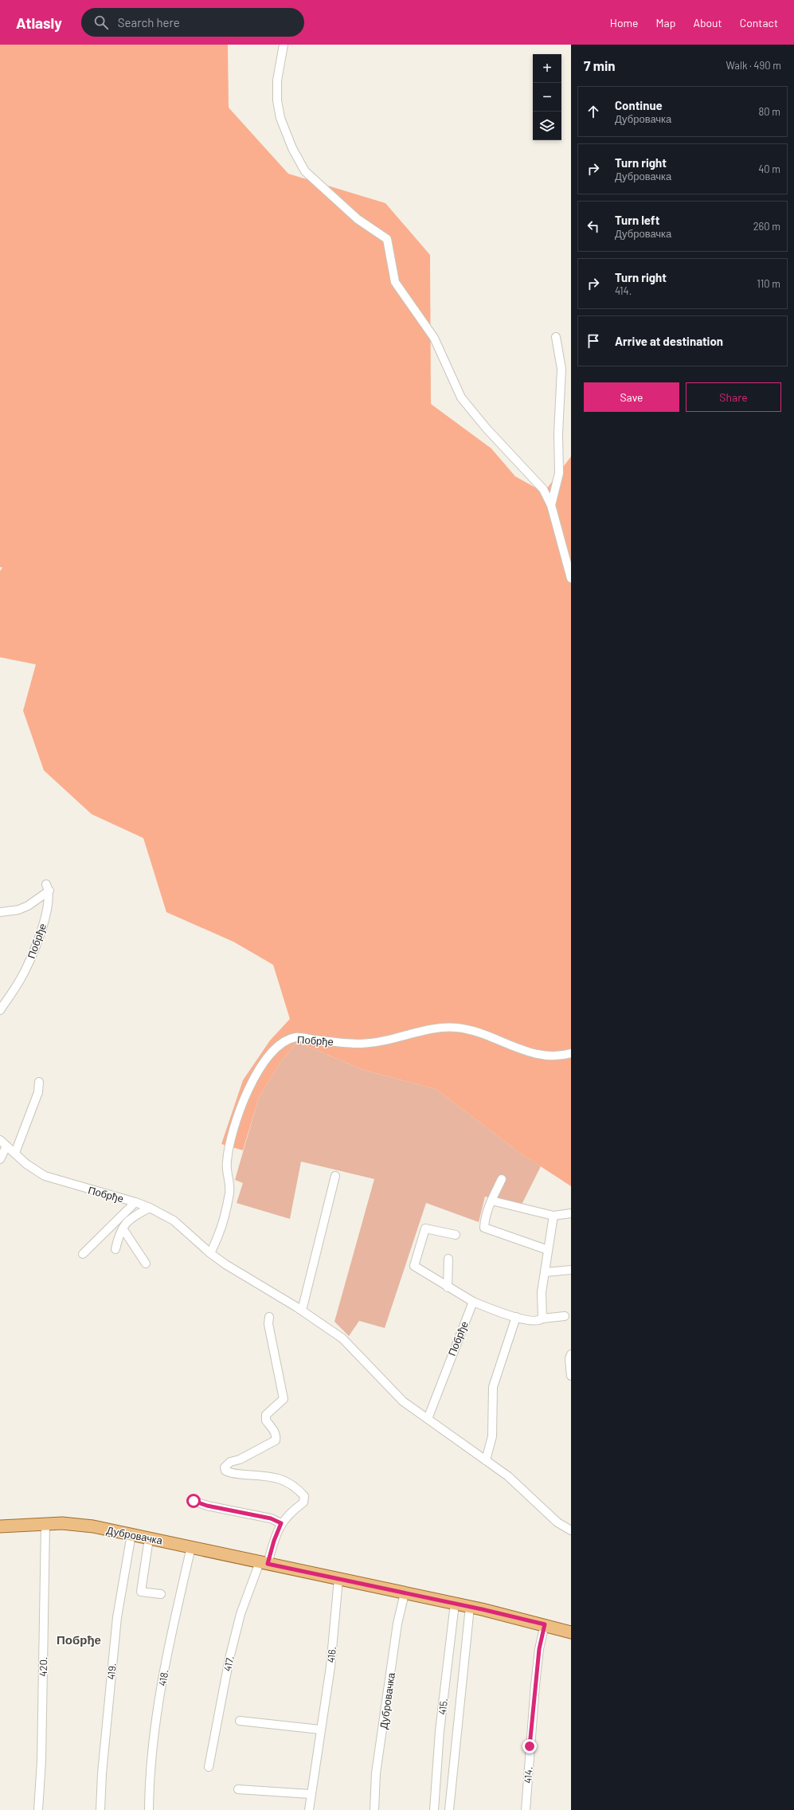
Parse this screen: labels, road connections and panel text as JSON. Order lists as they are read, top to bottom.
{
  "streets": {
    "main road": ["Дубровачка"],
    "street": [
      "Побрђе",
      "416.",
      "417.",
      "420.",
      "419.",
      "418.",
      "415.",
      "414."
    ]
  },
  "crossings": [
    ["Дубровачка", "416."],
    ["Дубровачка", "417."],
    ["Дубровачка", "420."],
    ["Дубровачка", "419."],
    ["Дубровачка", "418."],
    ["Дубровачка", "415."],
    ["Дубровачка", "414."]
  ],
  "districts": ["Побрђе"],
  "page": {
    "header": "Atlasly",
    "search": "Search here",
    "nav": [
      "Home",
      "Map",
      "About",
      "Contact"
    ],
    "heading": ["7 min", "Walk · 490 m"],
    "map_buttons": ["+", "−"],
    "list": [
      ["Continue", "Дубровачка", "80 m"],
      ["Turn right", "Дубровачка", "40 m"],
      ["Turn left", "Дубровачка", "260 m"],
      ["Turn right", "414.", "110 m"],
      "Arrive at destination"
    ],
    "buttons": ["Save", "Share"]
  }
}
